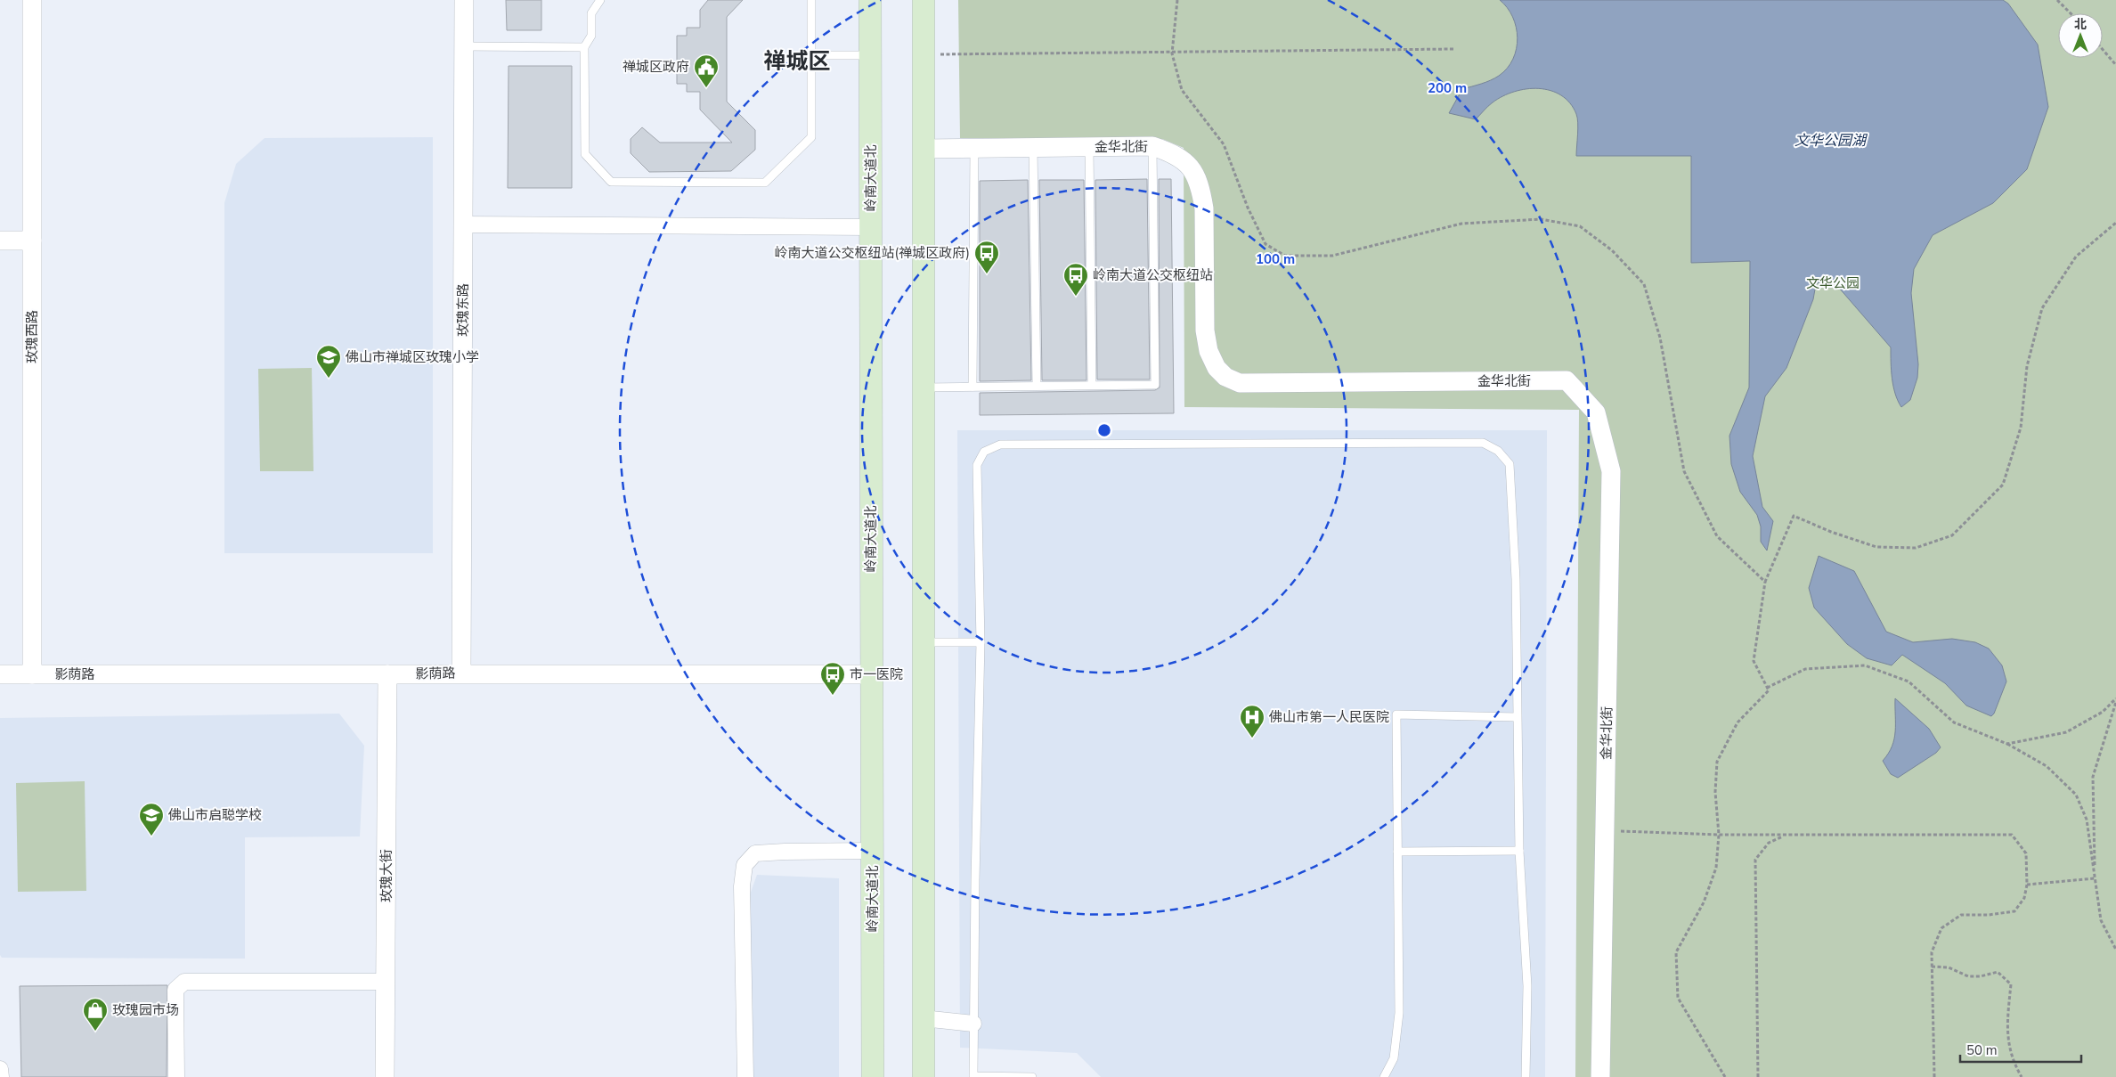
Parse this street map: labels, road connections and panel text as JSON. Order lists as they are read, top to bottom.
{
  "streets": {
    "main road": ["岭南大道北"],
    "street": [
      "金华北街",
      "玫瑰东路",
      "玫瑰西路",
      "影荫路",
      "玫瑰大街"
    ]
  },
  "crossings": [
    ["岭南大道北", "影荫路"],
    ["玫瑰东路", "影荫路"],
    ["玫瑰西路", "影荫路"],
    ["影荫路", "玫瑰大街"]
  ],
  "districts": ["禅城区"],
  "water": ["文华公园湖"],
  "parks": ["文华公园"],
  "places": {
    "public building": ["禅城区政府"],
    "bus stop": ["岭南大道公交枢纽站(禅城区政府)", "岭南大道公交枢纽站", "市一医院"],
    "school or university": ["佛山市禅城区玫瑰小学", "佛山市启聪学校"],
    "hospital": ["佛山市第一人民医院"],
    "shop": ["玫瑰园市场"]
  },
  "scale_bar": "50 m",
  "north": "top",
  "rings": ["200 m", "100 m"]
}
